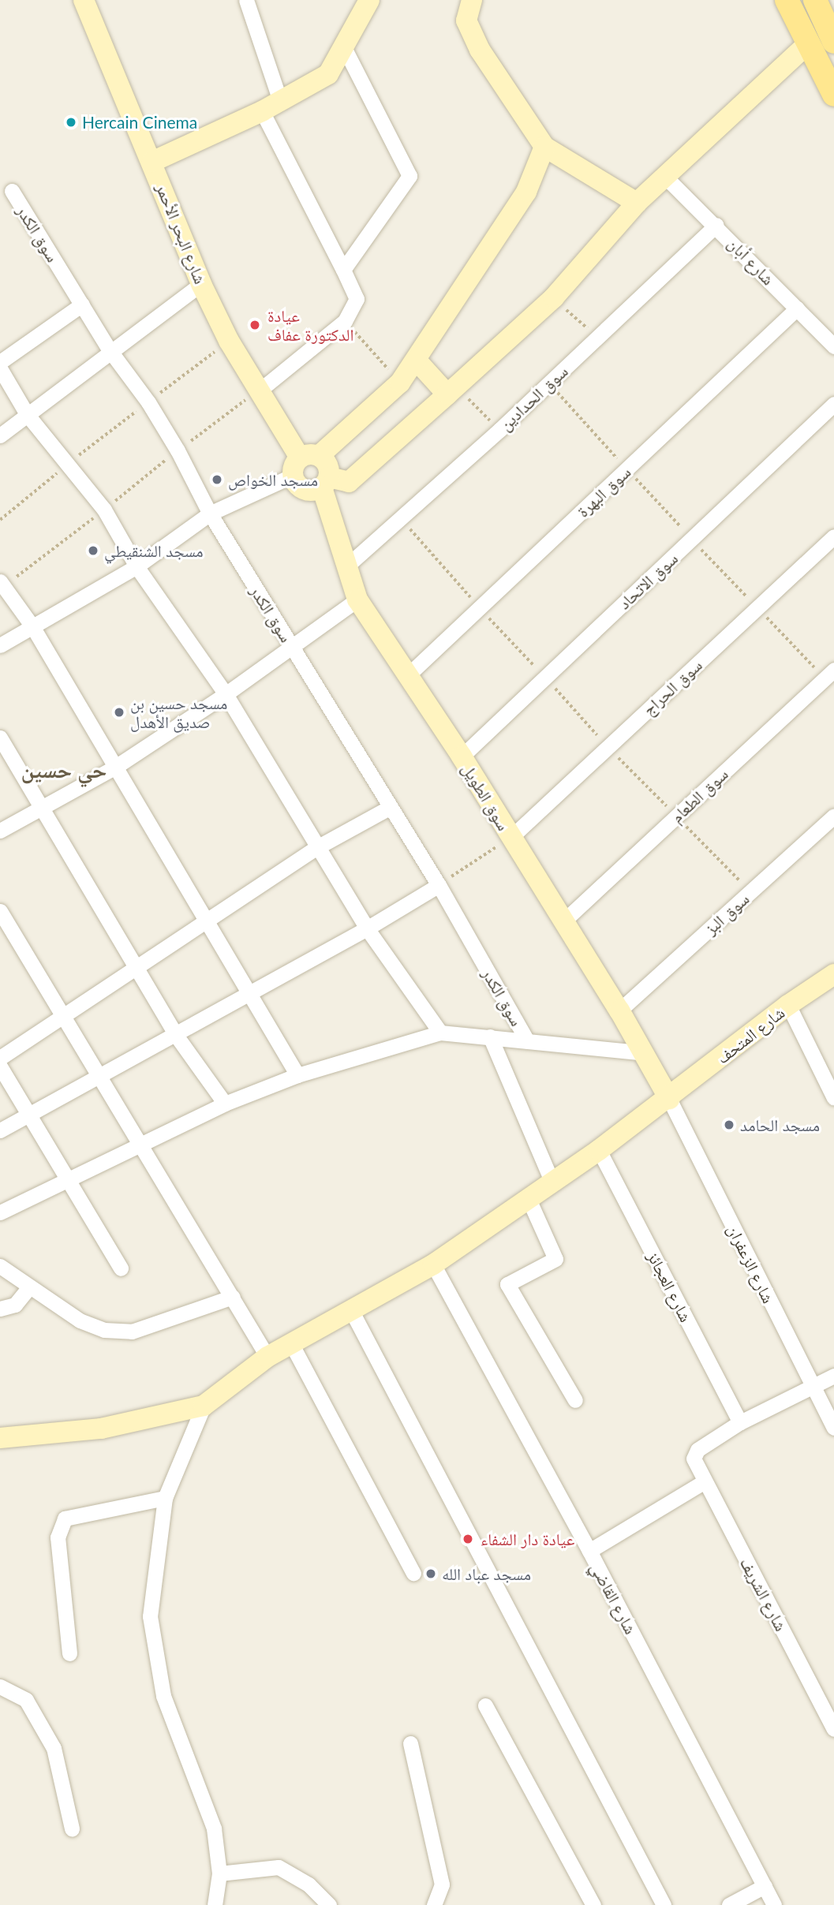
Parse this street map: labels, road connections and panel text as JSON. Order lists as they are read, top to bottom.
{
  "streets": {
    "street": [
      "سوق الكدر",
      "شارع البحر الأحمر",
      "شارع أبان",
      "سوق الحدادين",
      "سوق البهرة",
      "سوق الاتحاد",
      "سوق الحراج",
      "سوق الطعام",
      "سوق الطويل",
      "سوق البز",
      "شارع المتحف",
      "شارع الزعفران",
      "شارع العجائز",
      "شارع الشريف",
      "شارع القاضي"
    ]
  },
  "crossings": [
    ["شارع البحر الأحمر", "سوق الطويل"],
    ["شارع أبان", "سوق الحدادين"],
    ["شارع أبان", "سوق البهرة"],
    ["سوق الحدادين", "سوق الطويل"],
    ["سوق البهرة", "سوق الطويل"],
    ["سوق الاتحاد", "سوق الطويل"],
    ["سوق الحراج", "سوق الطويل"],
    ["سوق الطعام", "سوق الطويل"],
    ["سوق الطويل", "سوق البز"],
    ["سوق الطويل", "شارع المتحف"],
    ["سوق الطويل", "شارع الزعفران"],
    ["شارع المتحف", "شارع الزعفران"],
    ["شارع المتحف", "شارع العجائز"],
    ["شارع المتحف", "شارع القاضي"],
    ["شارع العجائز", "شارع الشريف"]
  ],
  "districts": ["حي حسين"],
  "places": [
    "Hercain Cinema",
    "عيادة الدكتورة عفاف",
    "مسجد الخواص",
    "مسجد الشنقيطي",
    "مسجد حسين بن صديق الأهدل",
    "مسجد الحامد",
    "عيادة دار الشفاء",
    "مسجد عباد الله"
  ]
}
